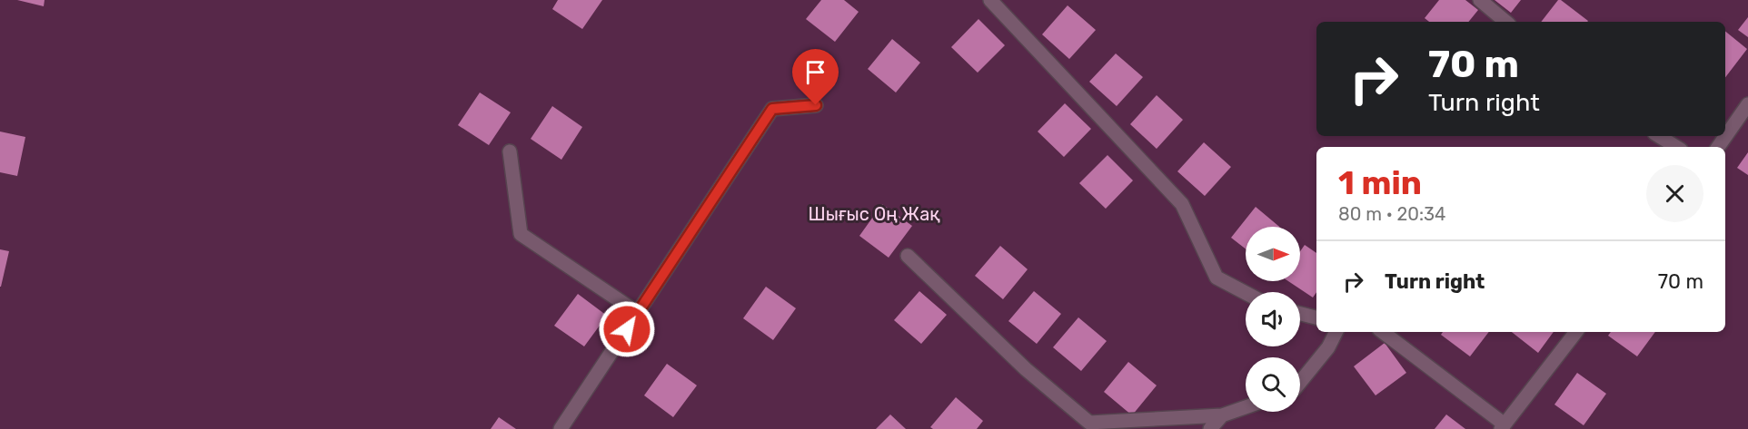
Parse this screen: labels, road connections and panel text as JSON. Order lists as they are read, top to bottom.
{
  "parks": ["Шығыс Оң Жақ"],
  "north": "right",
  "page": {
    "turn": ["70 m", "Turn right"],
    "heading": ["1 min", "80 m · 20:34"],
    "list": [
      {
        "name": "Turn right",
        "value": "70 m"
      }
    ]
  }
}
